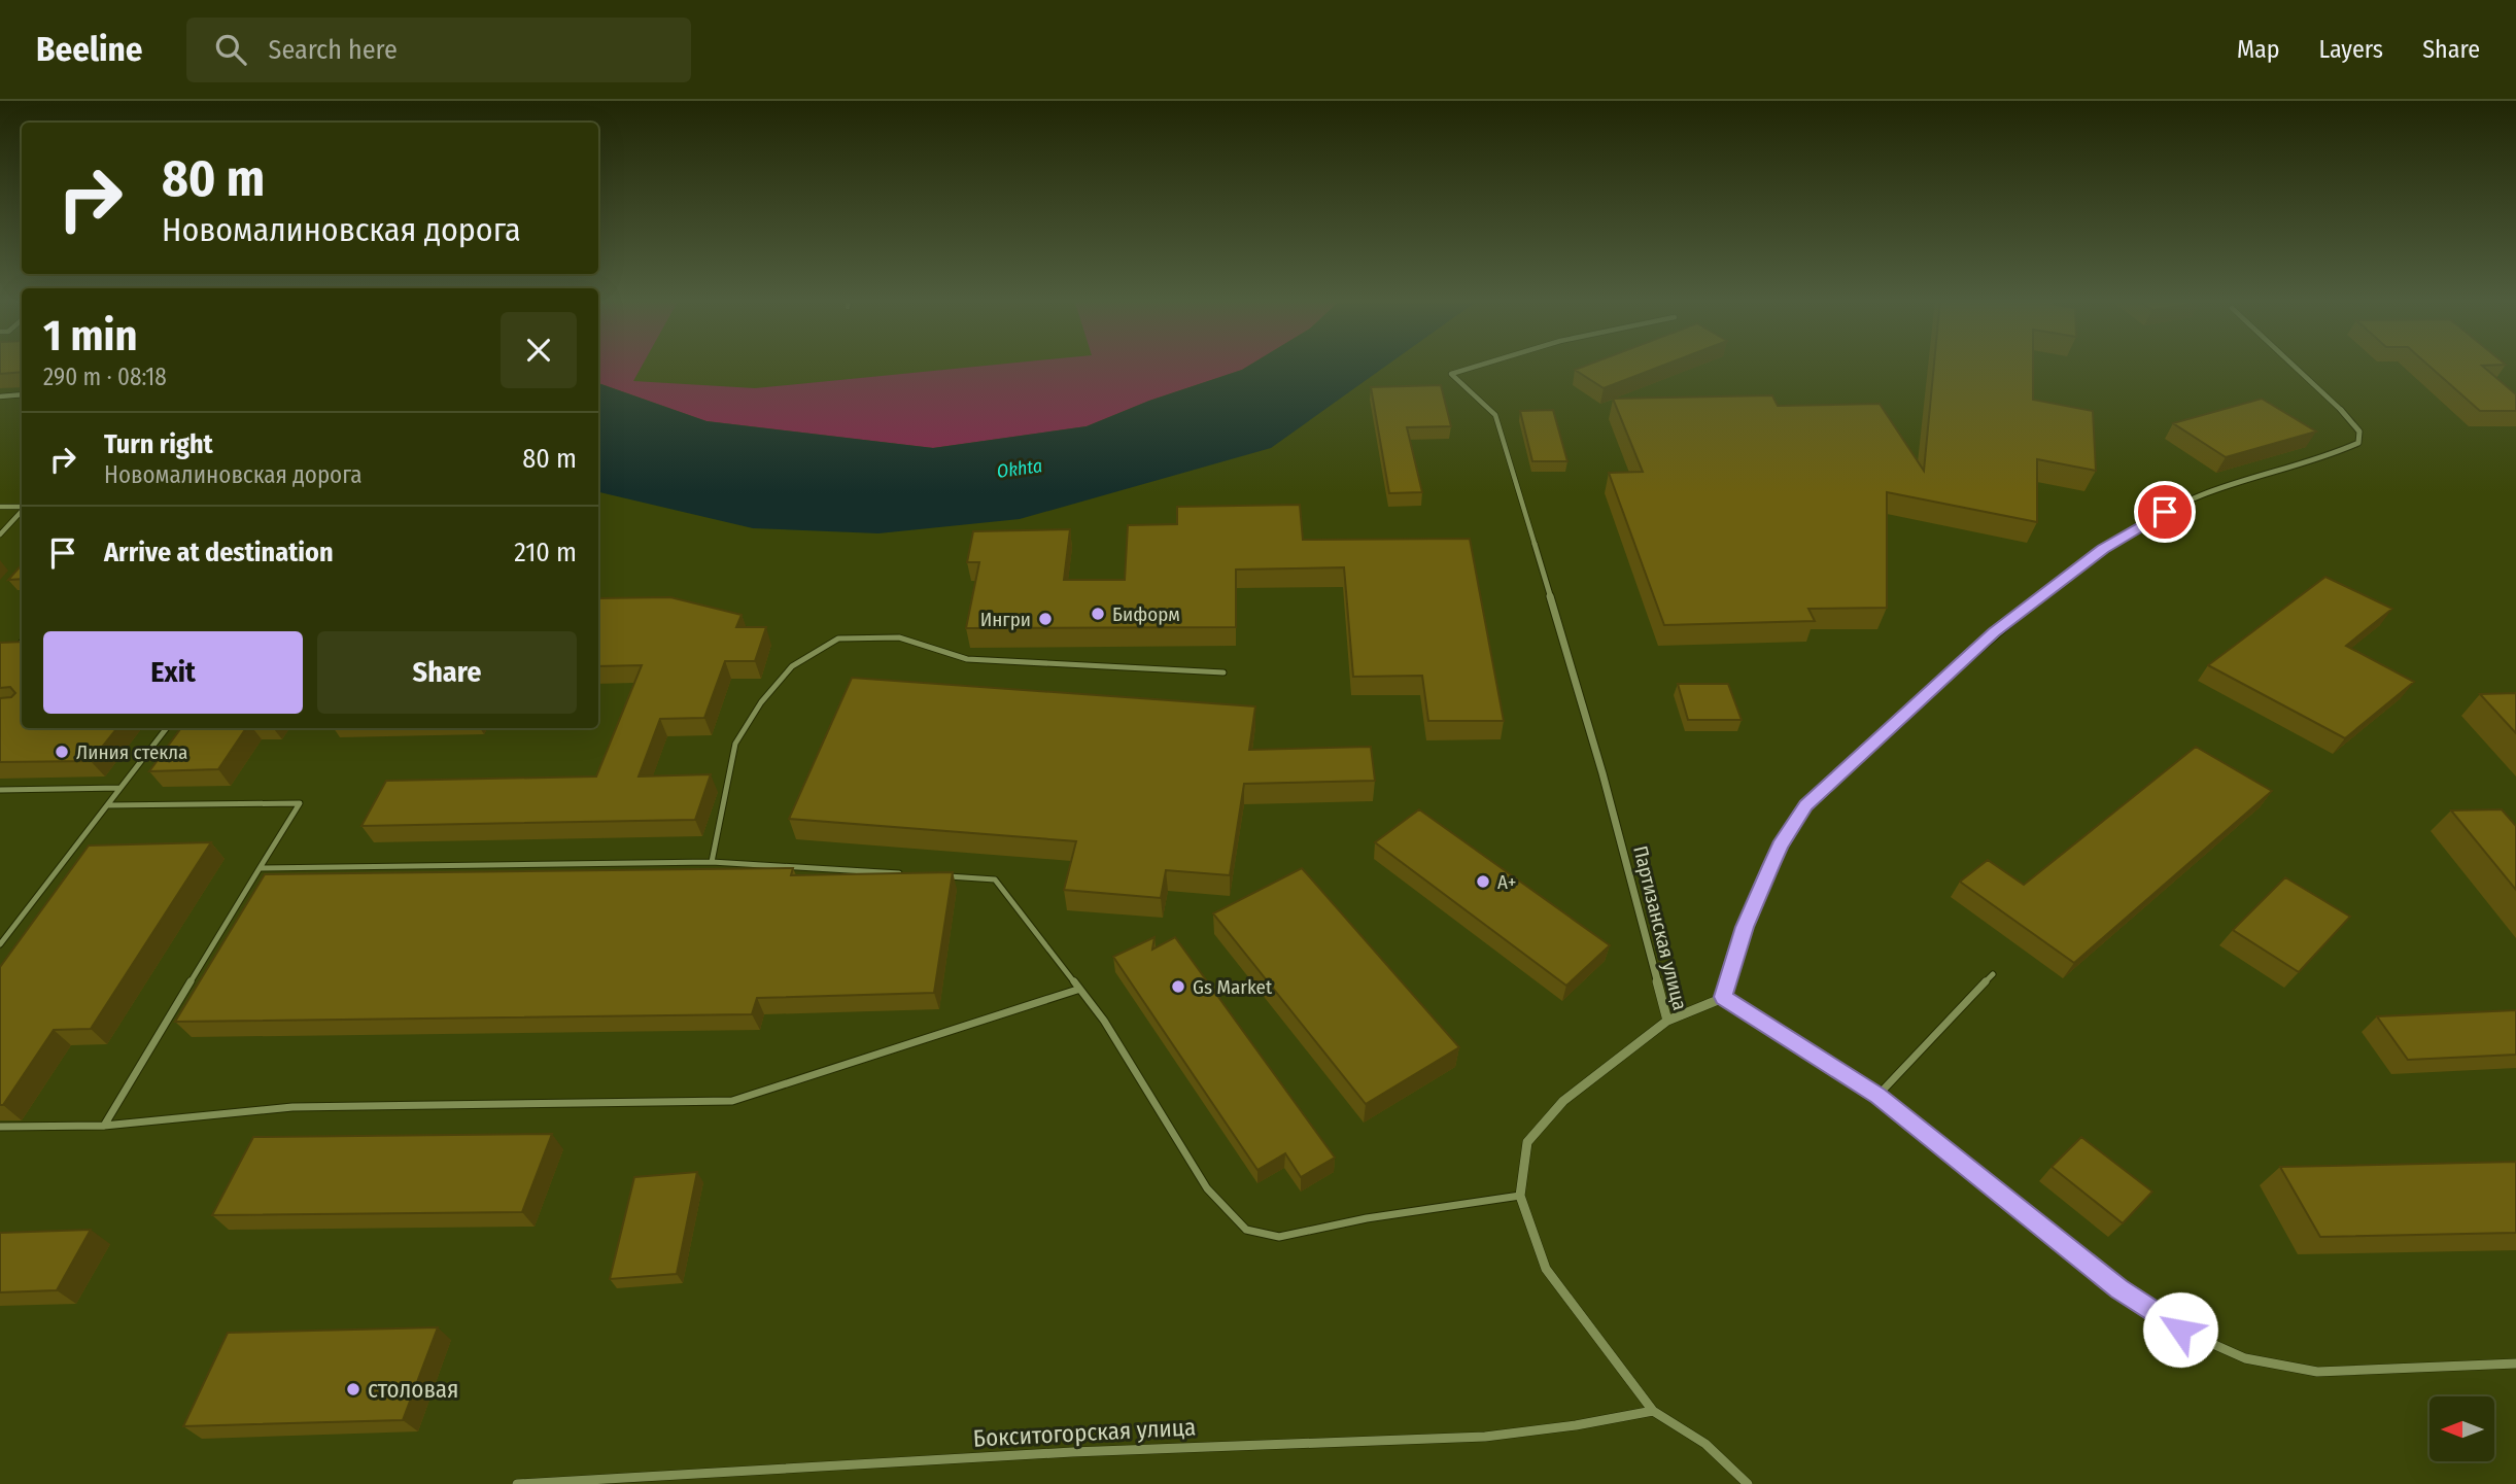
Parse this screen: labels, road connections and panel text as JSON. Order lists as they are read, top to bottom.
{
  "streets": {
    "street": ["Партизанская улица", "Бокситогорская улица"]
  },
  "crossings": [
    ["Партизанская улица", "Бокситогорская улица"]
  ],
  "water": ["Okhta"],
  "places": [
    "Биформ",
    "Ингри",
    "Линия стекла",
    "А+",
    "Gs Market",
    "столовая"
  ],
  "north": "left",
  "page": {
    "header": "Beeline",
    "search": "Search here",
    "nav": ["Map", "Layers", "Share"],
    "turn": ["80 m", "Новомалиновская дорога"],
    "heading": ["1 min", "290 m · 08:18"],
    "list": [
      {
        "name": "Turn right",
        "note": "Новомалиновская дорога",
        "value": "80 m"
      },
      {
        "name": "Arrive at destination",
        "value": "210 m"
      }
    ],
    "buttons": ["Exit", "Share"]
  }
}
